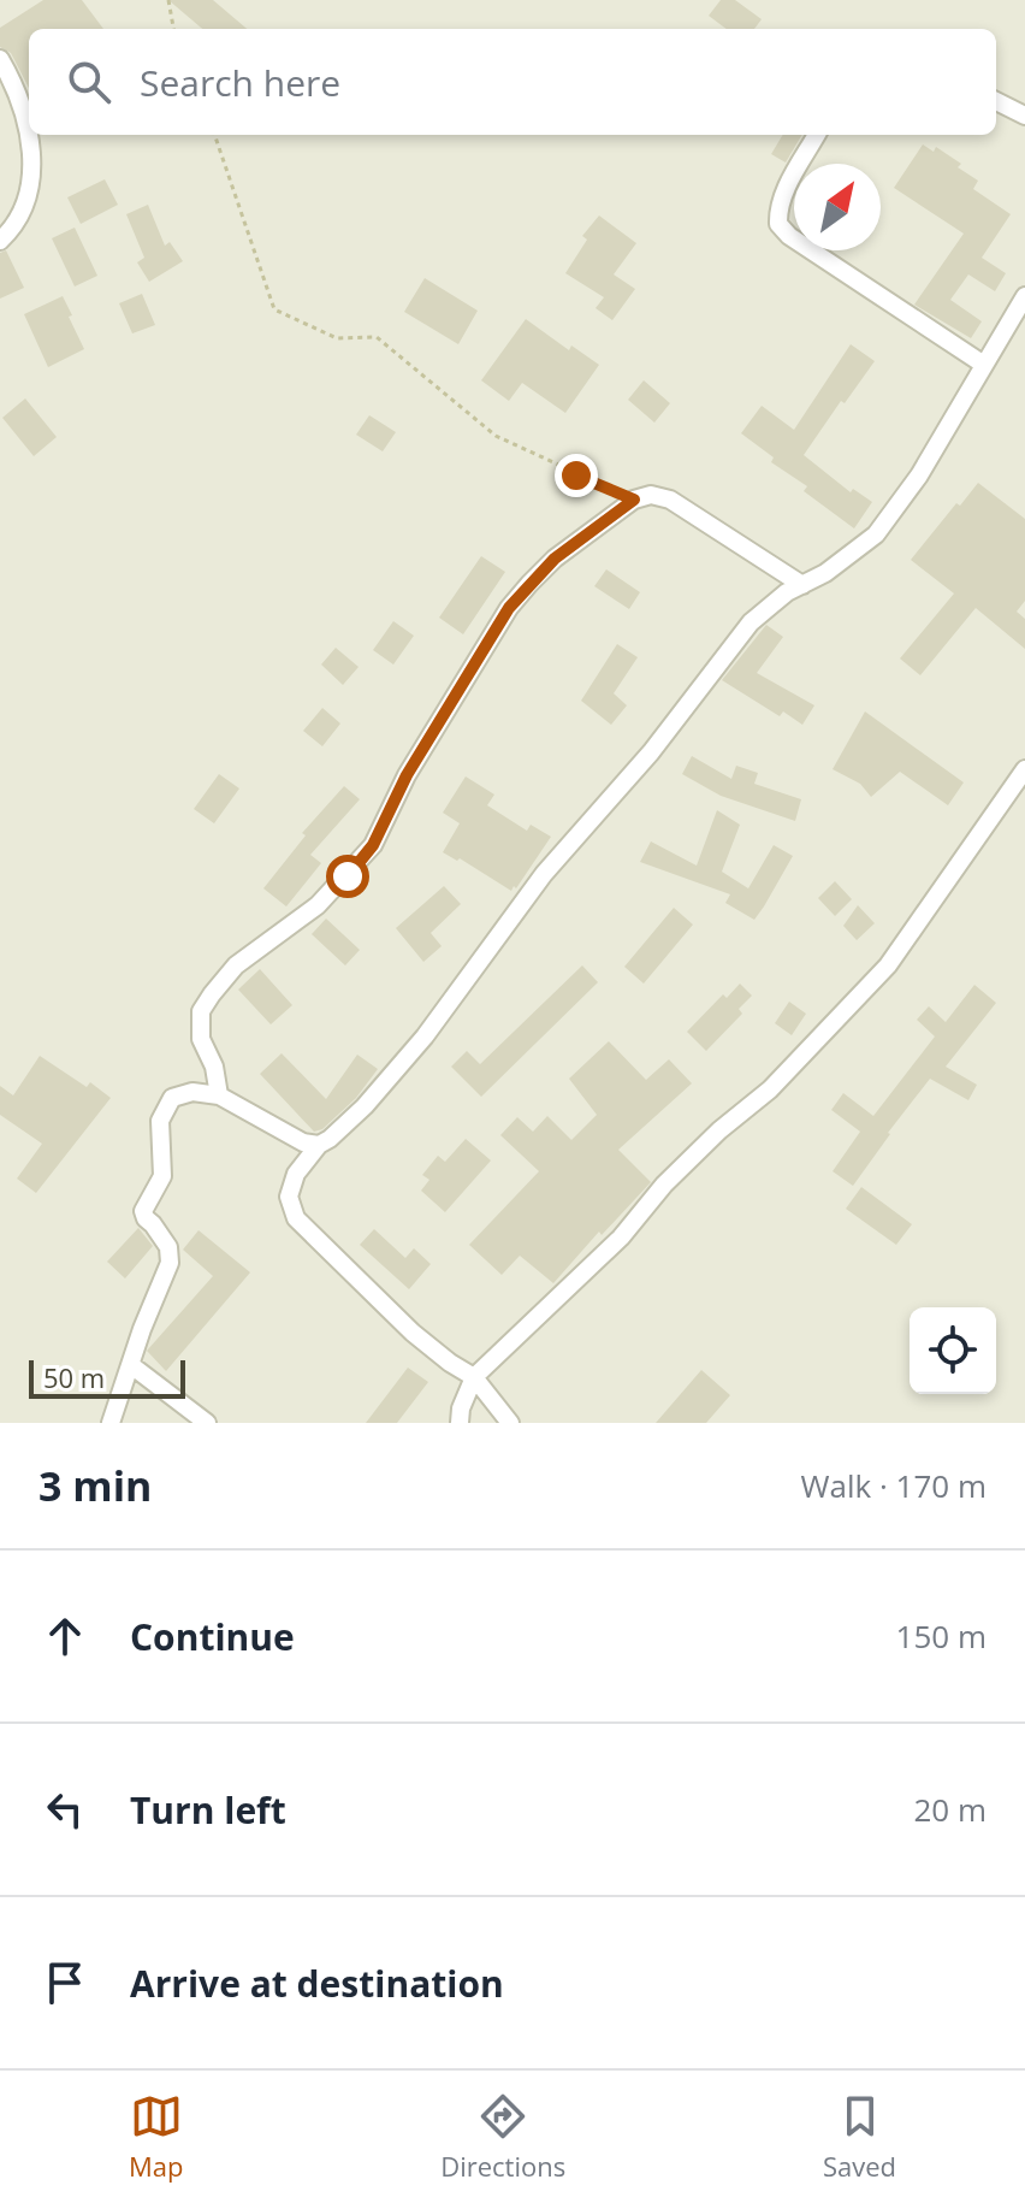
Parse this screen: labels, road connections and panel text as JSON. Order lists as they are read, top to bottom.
{
  "scale_bar": "50 m",
  "north": "top right",
  "page": {
    "search": "Search here",
    "scale": "50 m",
    "heading": ["3 min", "Walk · 170 m"],
    "list": [
      ["Continue", "150 m"],
      ["Turn left", "20 m"],
      "Arrive at destination"
    ],
    "nav": ["Map", "Directions", "Saved"]
  }
}
